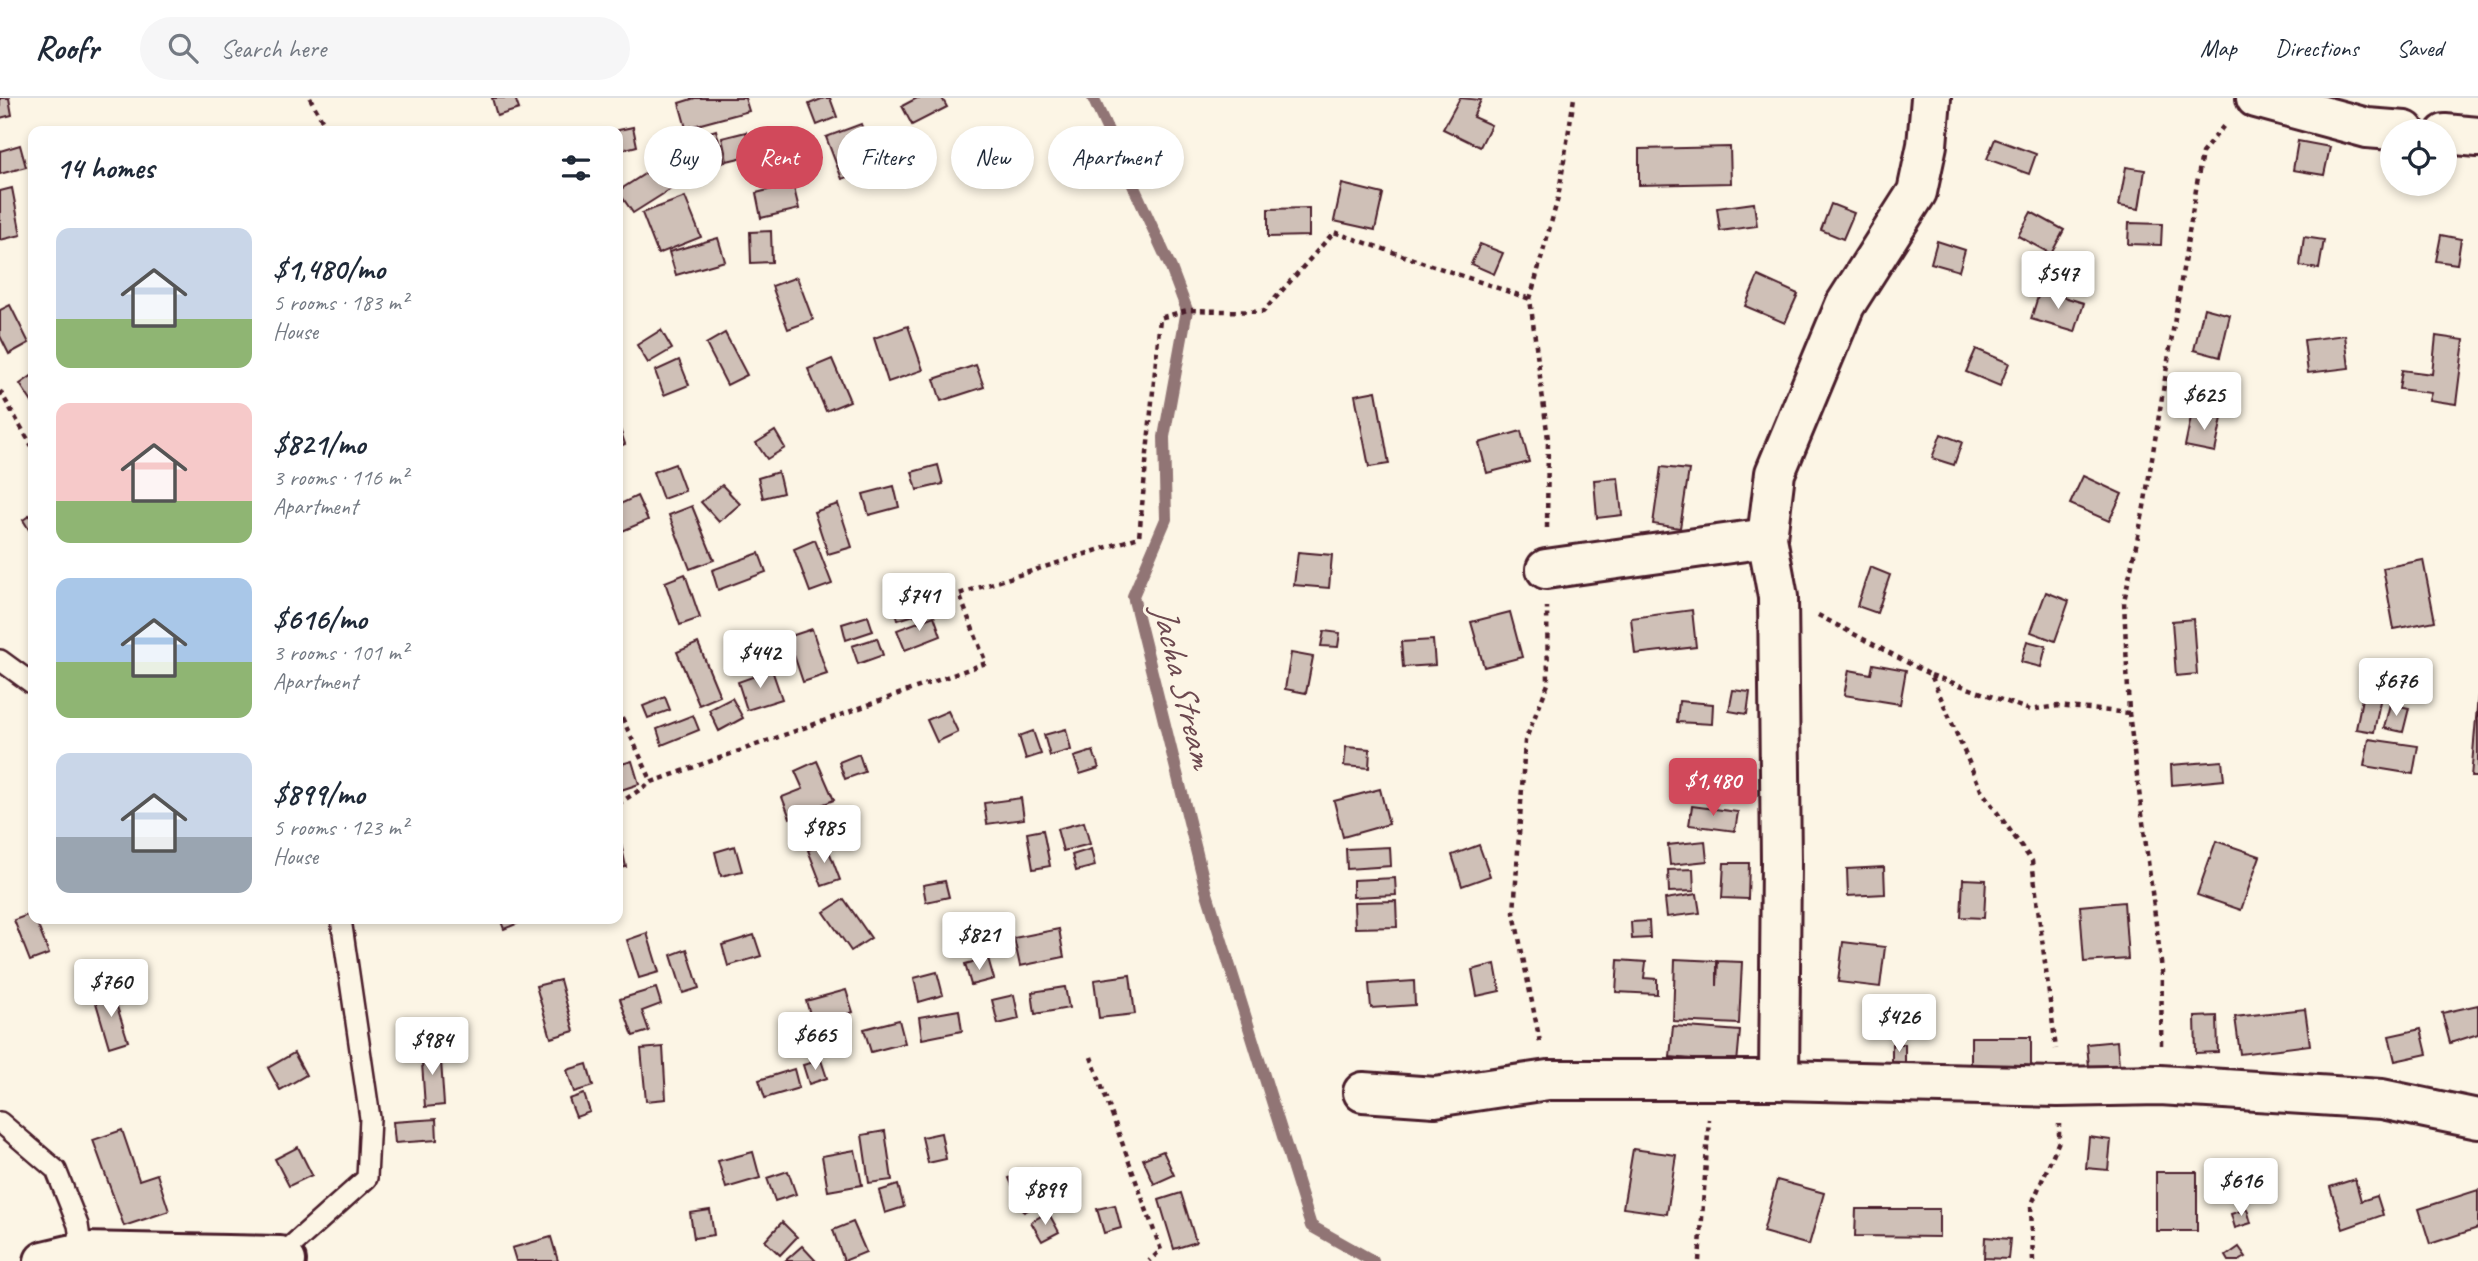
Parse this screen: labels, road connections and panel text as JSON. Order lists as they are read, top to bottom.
{
  "water": ["Jacha Stream"],
  "page": {
    "header": "Roofr",
    "search": "Search here",
    "nav": ["Map", "Directions", "Saved"],
    "chip": [
      "Buy",
      "Rent",
      "Filters",
      "New",
      "Apartment"
    ],
    "heading": "14 homes",
    "list": [
      {
        "name": "$1,480/mo",
        "note": "5 rooms · 183 m² · House"
      },
      {
        "name": "$821/mo",
        "note": "3 rooms · 116 m² · Apartment"
      },
      {
        "name": "$616/mo",
        "note": "3 rooms · 101 m² · Apartment"
      },
      {
        "name": "$899/mo",
        "note": "5 rooms · 123 m² · House"
      }
    ],
    "price": [
      "$547",
      "$625",
      "$741",
      "$442",
      "$676",
      "$1,480",
      "$985",
      "$821",
      "$760",
      "$426",
      "$665",
      "$984",
      "$616",
      "$899"
    ]
  }
}
